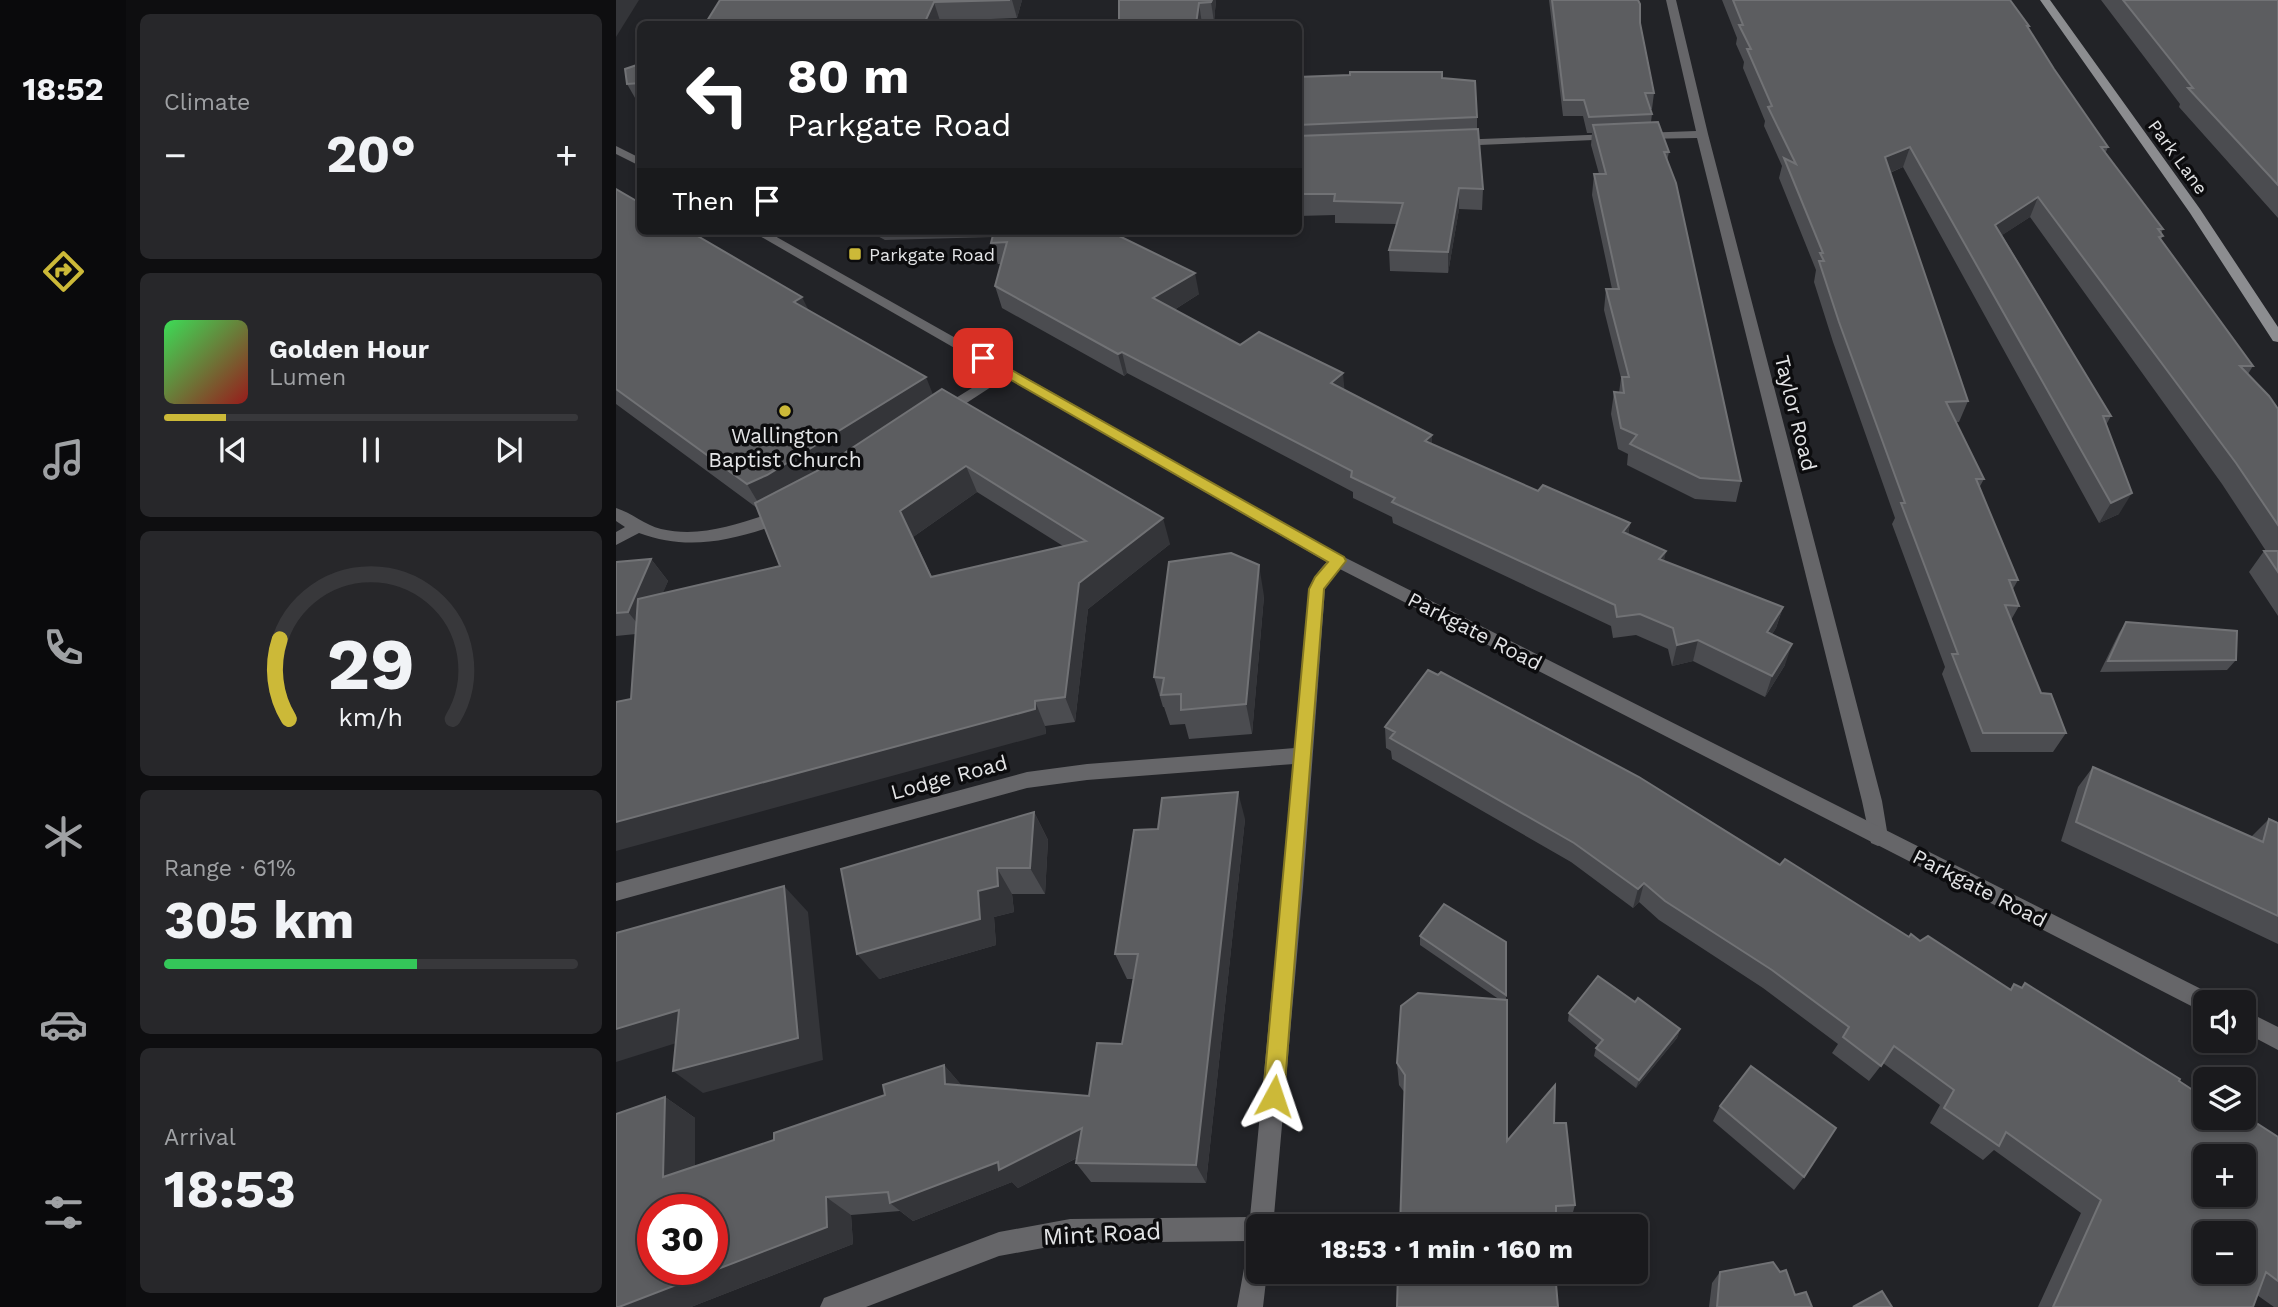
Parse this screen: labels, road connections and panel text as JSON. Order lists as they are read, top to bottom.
{
  "streets": {
    "main road": ["Park Lane"],
    "street": [
      "Taylor Road",
      "Parkgate Road",
      "Lodge Road",
      "Mint Road"
    ]
  },
  "crossings": [
    ["Taylor Road", "Parkgate Road"]
  ],
  "places": {
    "transit": ["Parkgate Road"],
    "other": ["Wallington Baptist Church"]
  },
  "page": {
    "tabs": "18:52",
    "tile": [
      "Climate",
      ["Range · 61%", "305 km"],
      ["Arrival", "18:53"]
    ],
    "turn": ["80 m", "Parkgate Road"],
    "heat": ["−", "20°", "+"],
    "then": "Then",
    "song": ["Golden Hour", "Lumen"],
    "map_buttons": ["+", "−"],
    "limit": "30",
    "trip": "18:53 · 1 min · 160 m",
    "gauge": ["29", "km/h"]
  }
}
